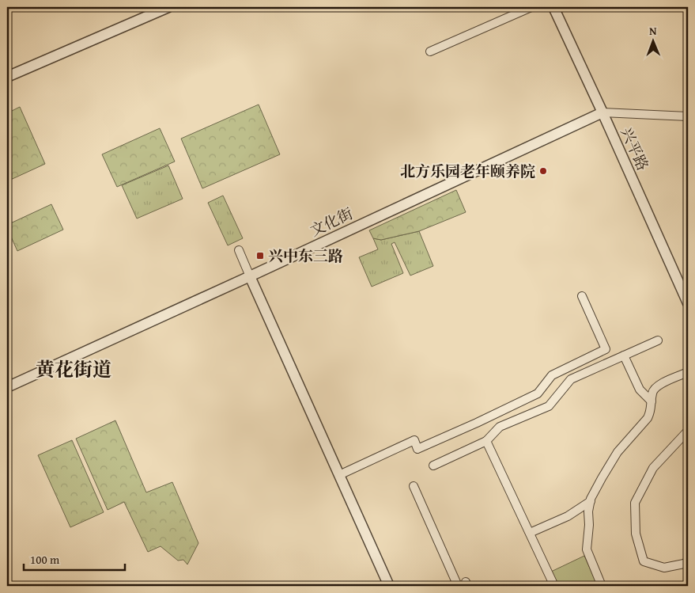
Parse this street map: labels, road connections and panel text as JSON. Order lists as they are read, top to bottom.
{
  "streets": {
    "street": ["兴平路", "文化街"]
  },
  "crossings": [
    ["兴平路", "文化街"]
  ],
  "districts": ["黄花街道"],
  "places": {
    "other": ["北方乐园老年颐养院"],
    "transit": ["兴中东三路"]
  },
  "scale_bar": "100 m",
  "north": "top"
}
